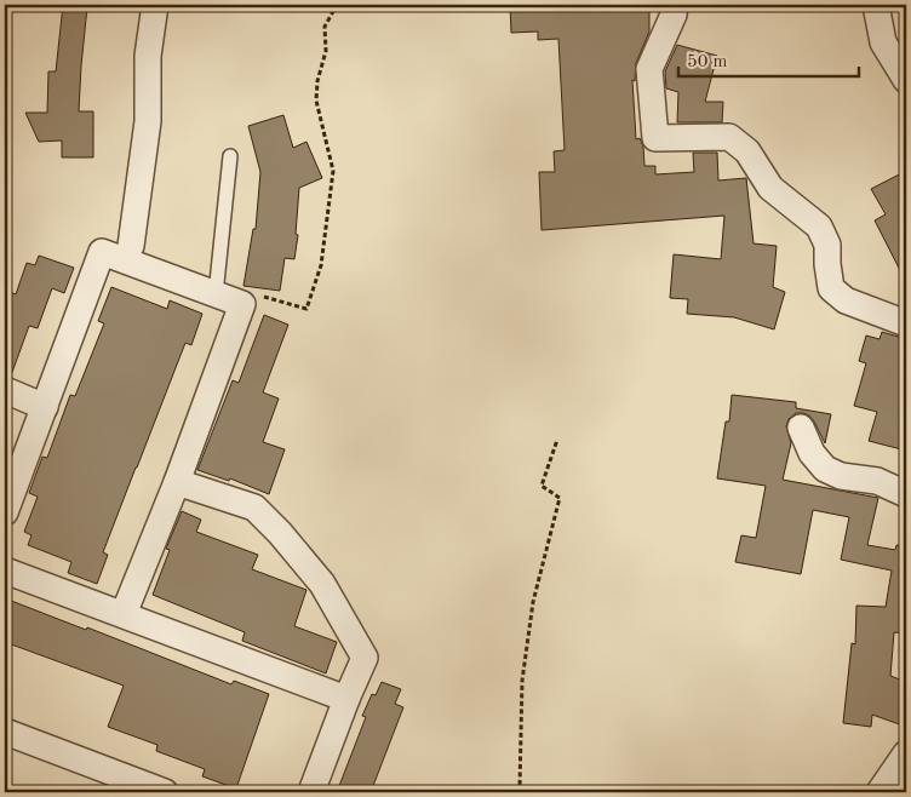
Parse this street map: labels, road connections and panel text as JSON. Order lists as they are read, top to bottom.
{
  "scale_bar": "50 m"
}
